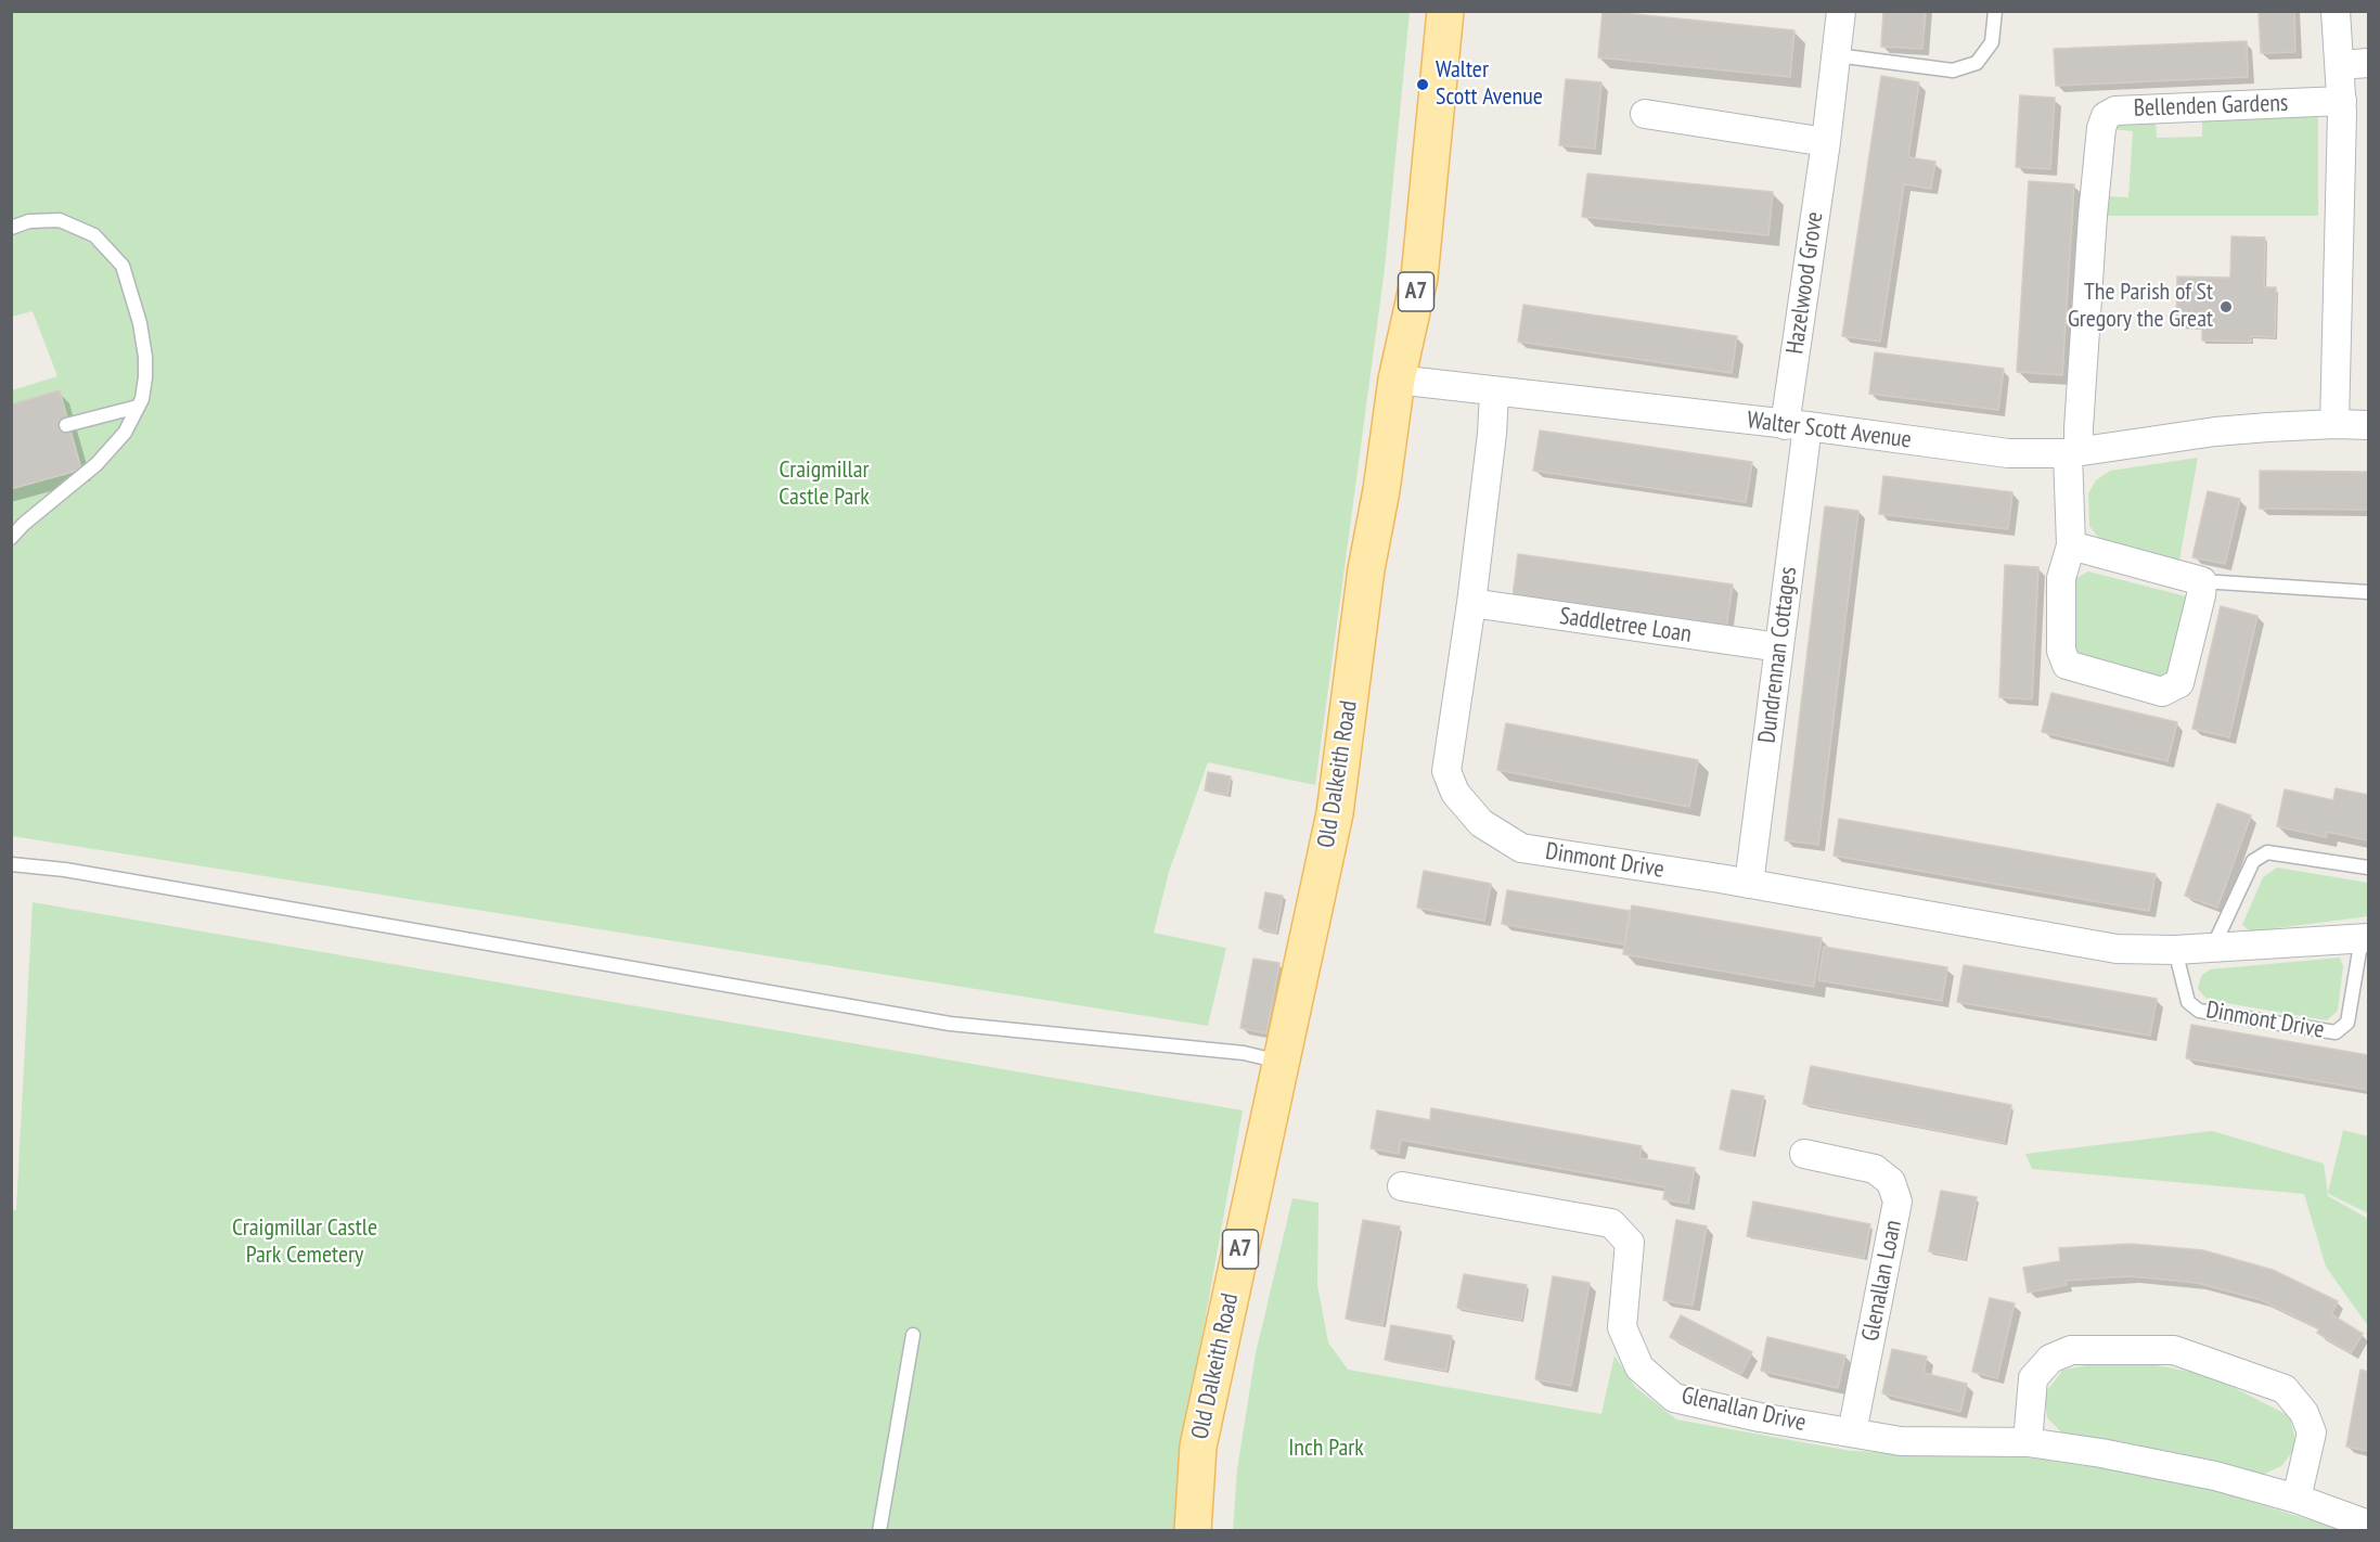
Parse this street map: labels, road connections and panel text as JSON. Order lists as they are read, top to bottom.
{
  "streets": {
    "main road": ["A7", "Old Dalkeith Road"],
    "street": [
      "Bellenden Gardens",
      "Hazelwood Grove",
      "Walter Scott Avenue",
      "Saddletree Loan",
      "Dundrennan Cottages",
      "Dinmont Drive",
      "Glenallan Loan",
      "Glenallan Drive"
    ]
  },
  "crossings": [
    ["Bellenden Gardens", "Walter Scott Avenue"],
    ["Hazelwood Grove", "Walter Scott Avenue"],
    ["Hazelwood Grove", "Dundrennan Cottages"],
    ["Walter Scott Avenue", "Dundrennan Cottages"],
    ["Walter Scott Avenue", "Old Dalkeith Road"],
    ["Walter Scott Avenue", "Dinmont Drive"],
    ["Saddletree Loan", "Dundrennan Cottages"],
    ["Saddletree Loan", "Dinmont Drive"],
    ["Dundrennan Cottages", "Dinmont Drive"],
    ["Glenallan Loan", "Glenallan Drive"]
  ],
  "parks": ["Craigmillar Castle Park", "Craigmillar Castle Park Cemetery", "Inch Park"],
  "places": ["Walter Scott Avenue", "The Parish of St Gregory the Great"]
}
